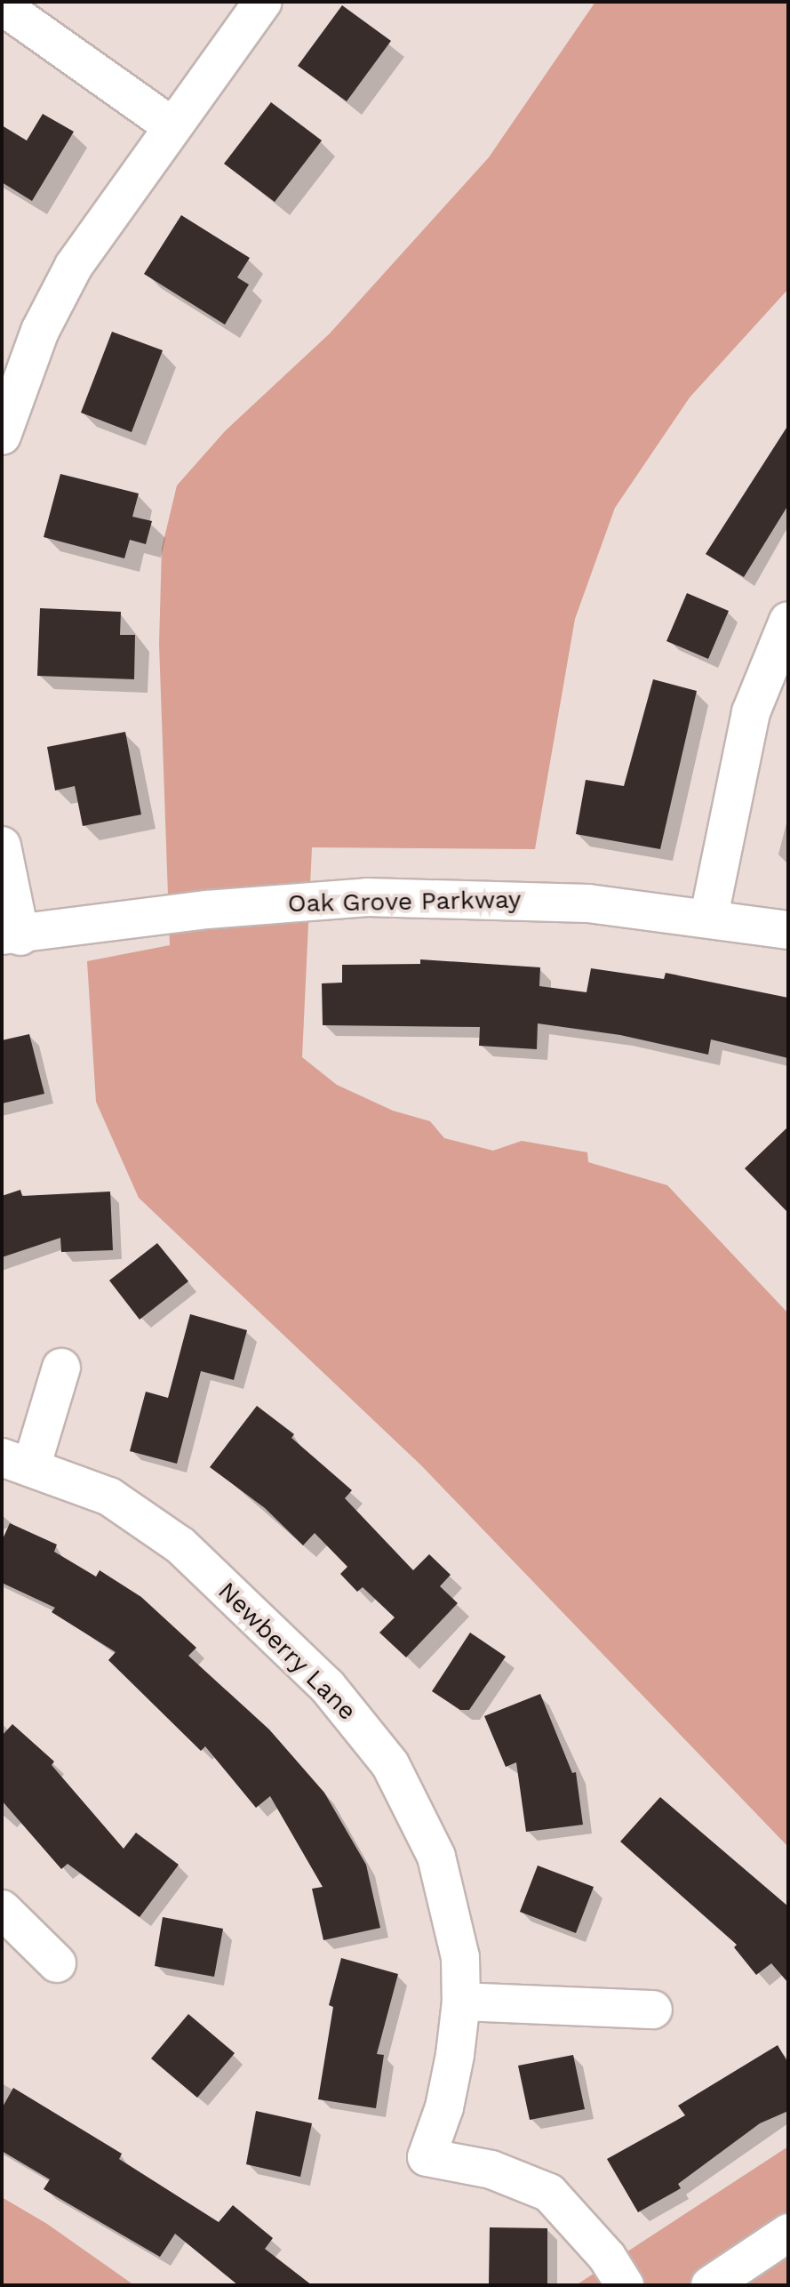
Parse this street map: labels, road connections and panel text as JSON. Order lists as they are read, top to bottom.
{
  "streets": {
    "street": ["Oak Grove Parkway", "Newberry Lane"]
  }
}
